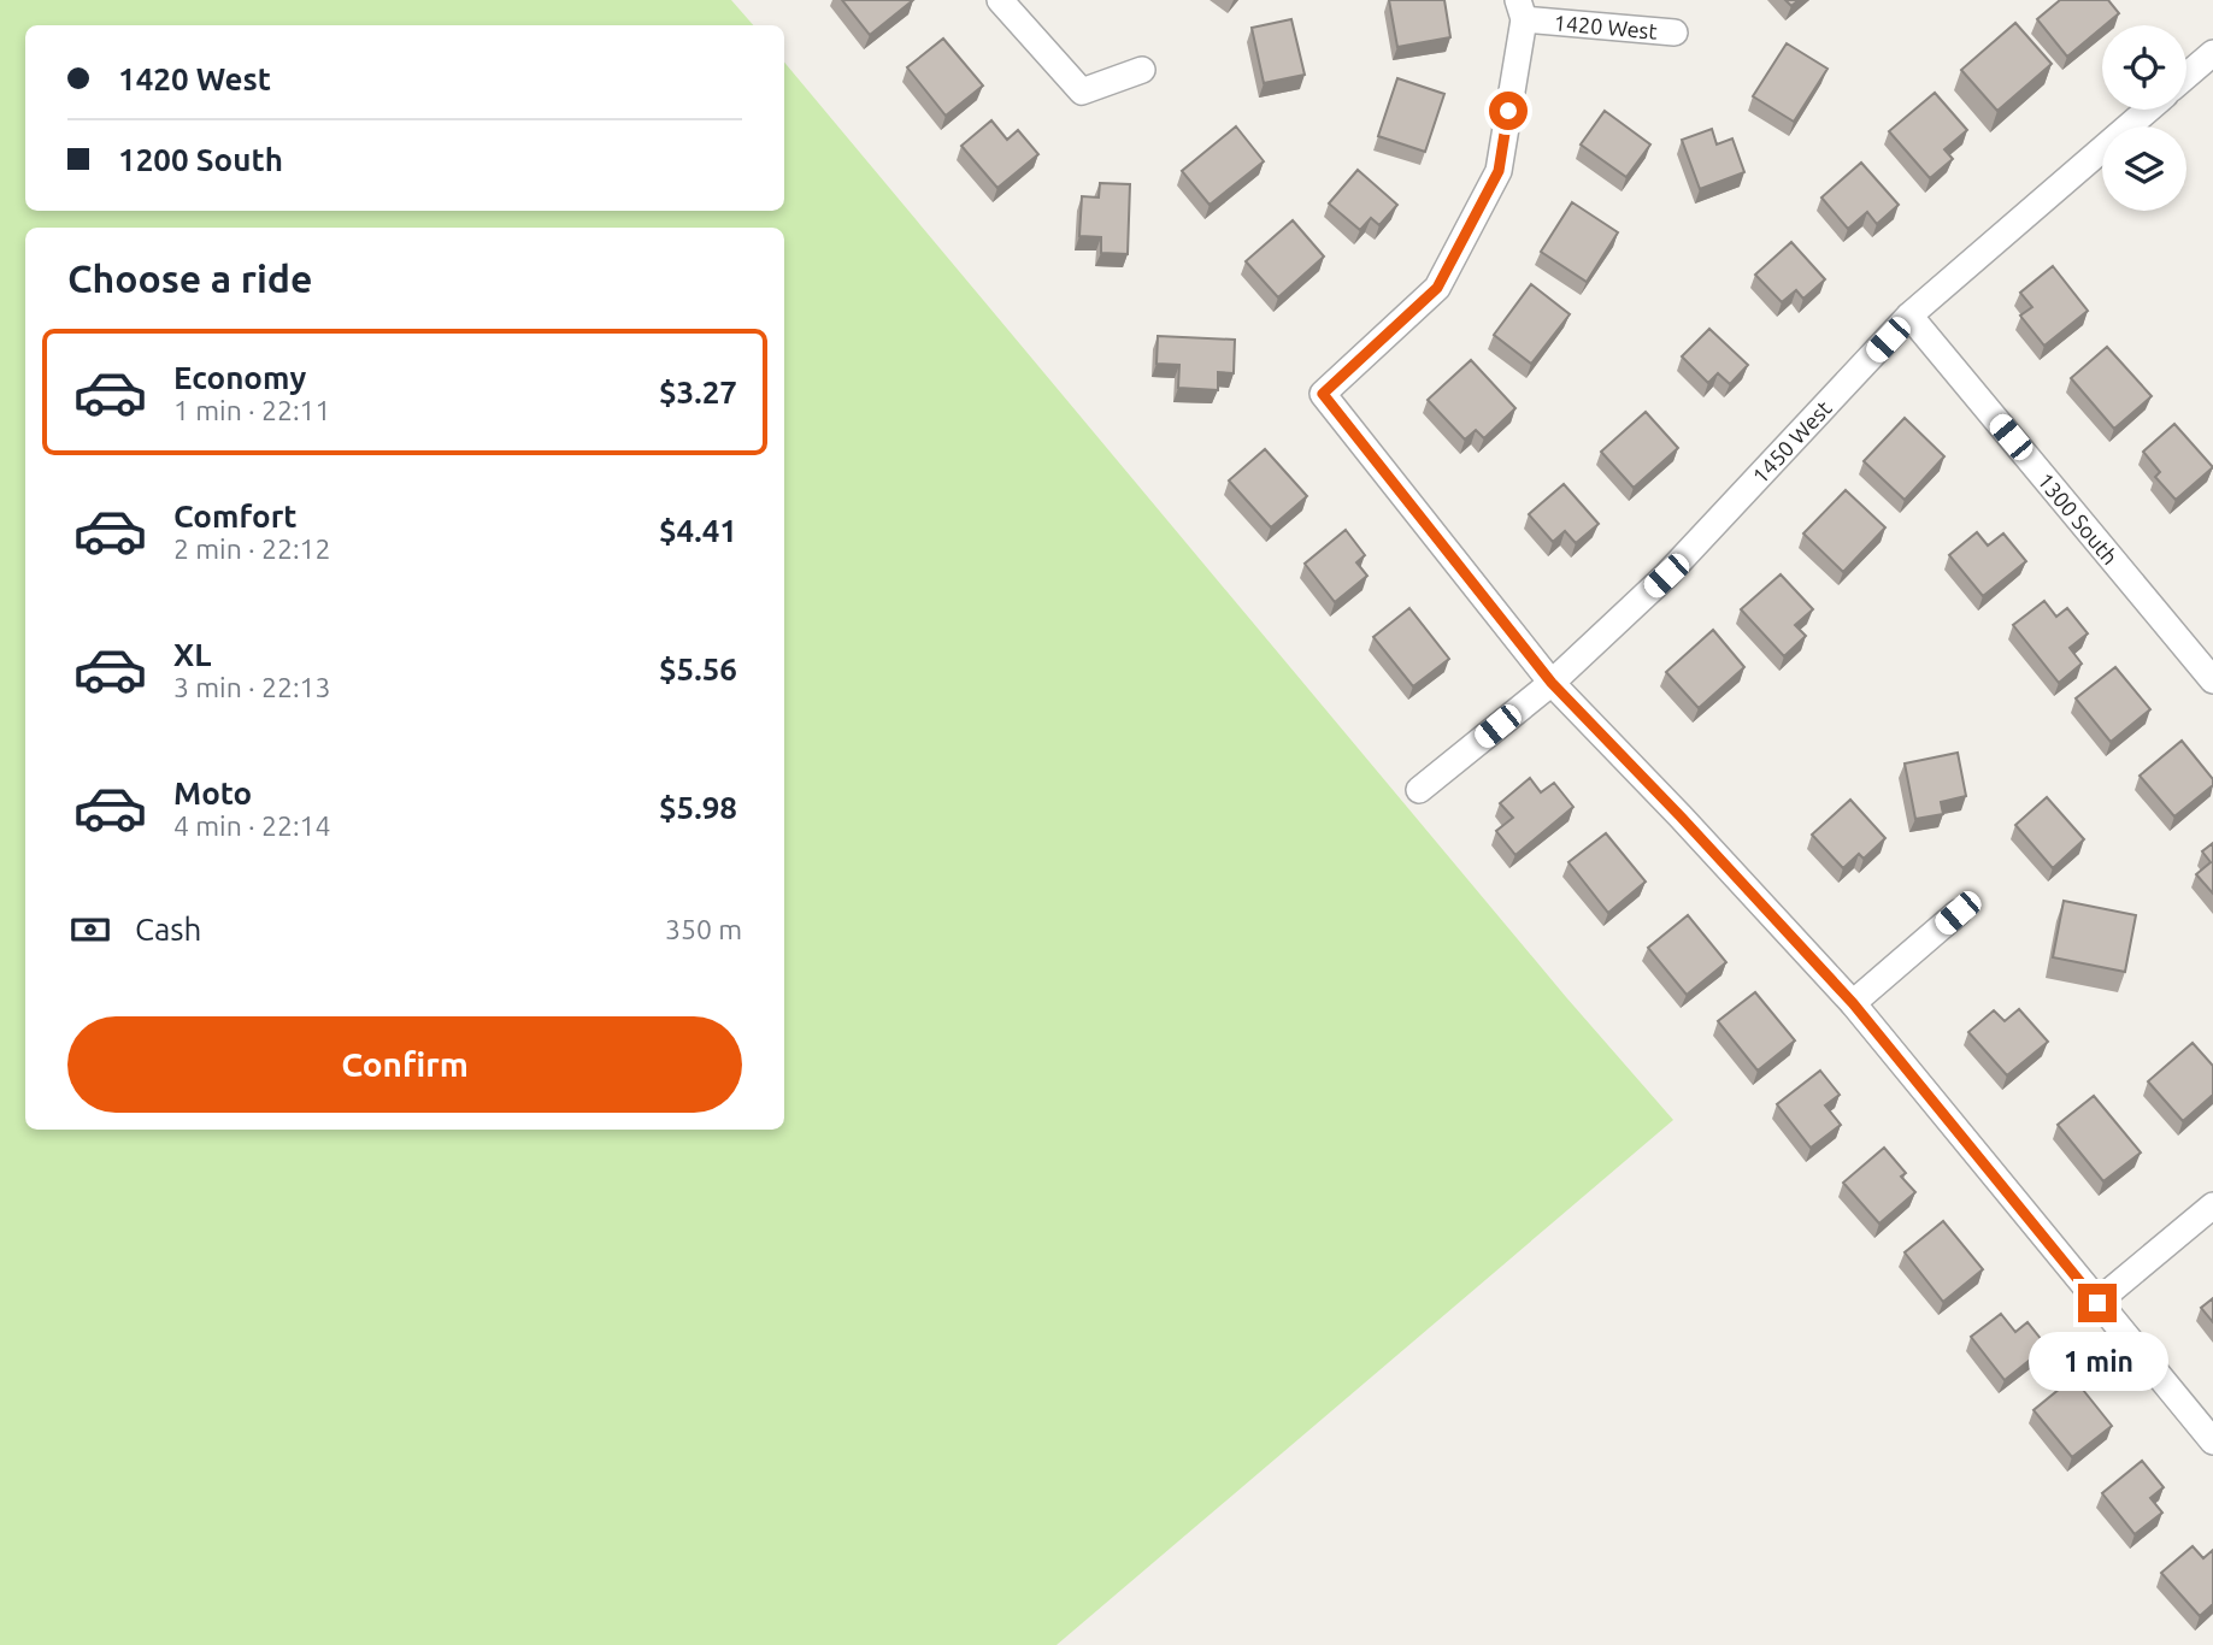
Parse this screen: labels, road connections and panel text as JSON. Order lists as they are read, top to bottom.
{
  "streets": {
    "street": ["1420 West", "1450 West", "1300 South"]
  },
  "crossings": [
    ["1420 West", "1450 West"],
    ["1450 West", "1300 South"]
  ],
  "page": {
    "banner": ["1420 West", "1200 South"],
    "heading": "Choose a ride",
    "list": [
      {
        "name": "Economy",
        "note": "1 min · 22:11",
        "value": "$3.27"
      },
      {
        "name": "Comfort",
        "note": "2 min · 22:12",
        "value": "$4.41"
      },
      {
        "name": "XL",
        "note": "3 min · 22:13",
        "value": "$5.56"
      },
      {
        "name": "Moto",
        "note": "4 min · 22:14",
        "value": "$5.98"
      }
    ],
    "pay": ["Cash", "350 m"],
    "buttons": "Confirm",
    "bubble": "1 min"
  }
}
